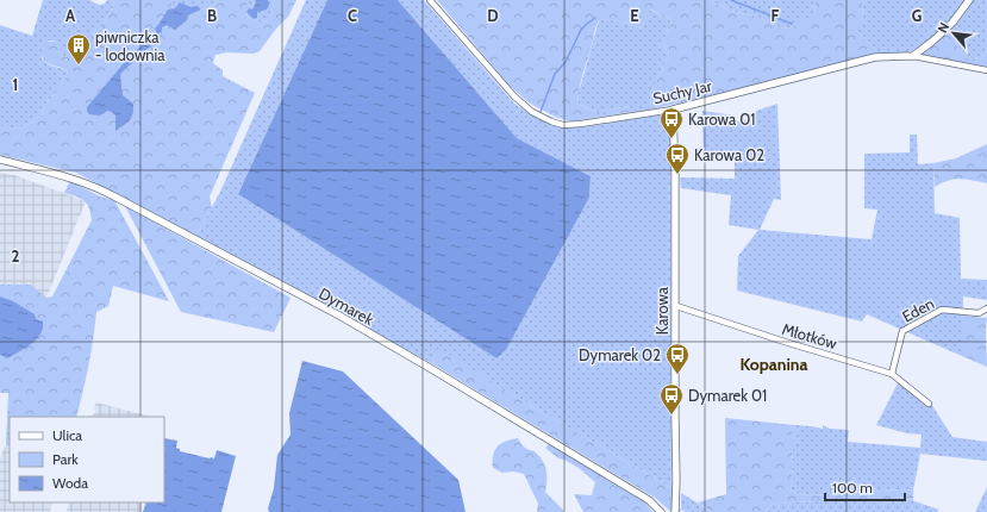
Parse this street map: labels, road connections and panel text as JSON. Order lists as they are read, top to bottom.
{
  "streets": {
    "street": [
      "Suchy Jar",
      "Dymarek",
      "Eden",
      "Karowa",
      "Młotków"
    ]
  },
  "crossings": [
    ["Suchy Jar", "Karowa"],
    ["Eden", "Młotków"],
    ["Karowa", "Młotków"]
  ],
  "districts": ["Kopanina"],
  "places": {
    "building": ["piwniczka - lodownia"],
    "bus stop": [
      "Karowa 01",
      "Karowa 02",
      "Dymarek 02",
      "Dymarek 01"
    ]
  },
  "legend": ["Ulica", "Park", "Woda"],
  "scale_bar": "100 m",
  "north": "top left",
  "grid": {
    "columns": [
      "A",
      "B",
      "C",
      "D",
      "E",
      "F",
      "G"
    ],
    "rows": ["1", "2"]
  }
}
